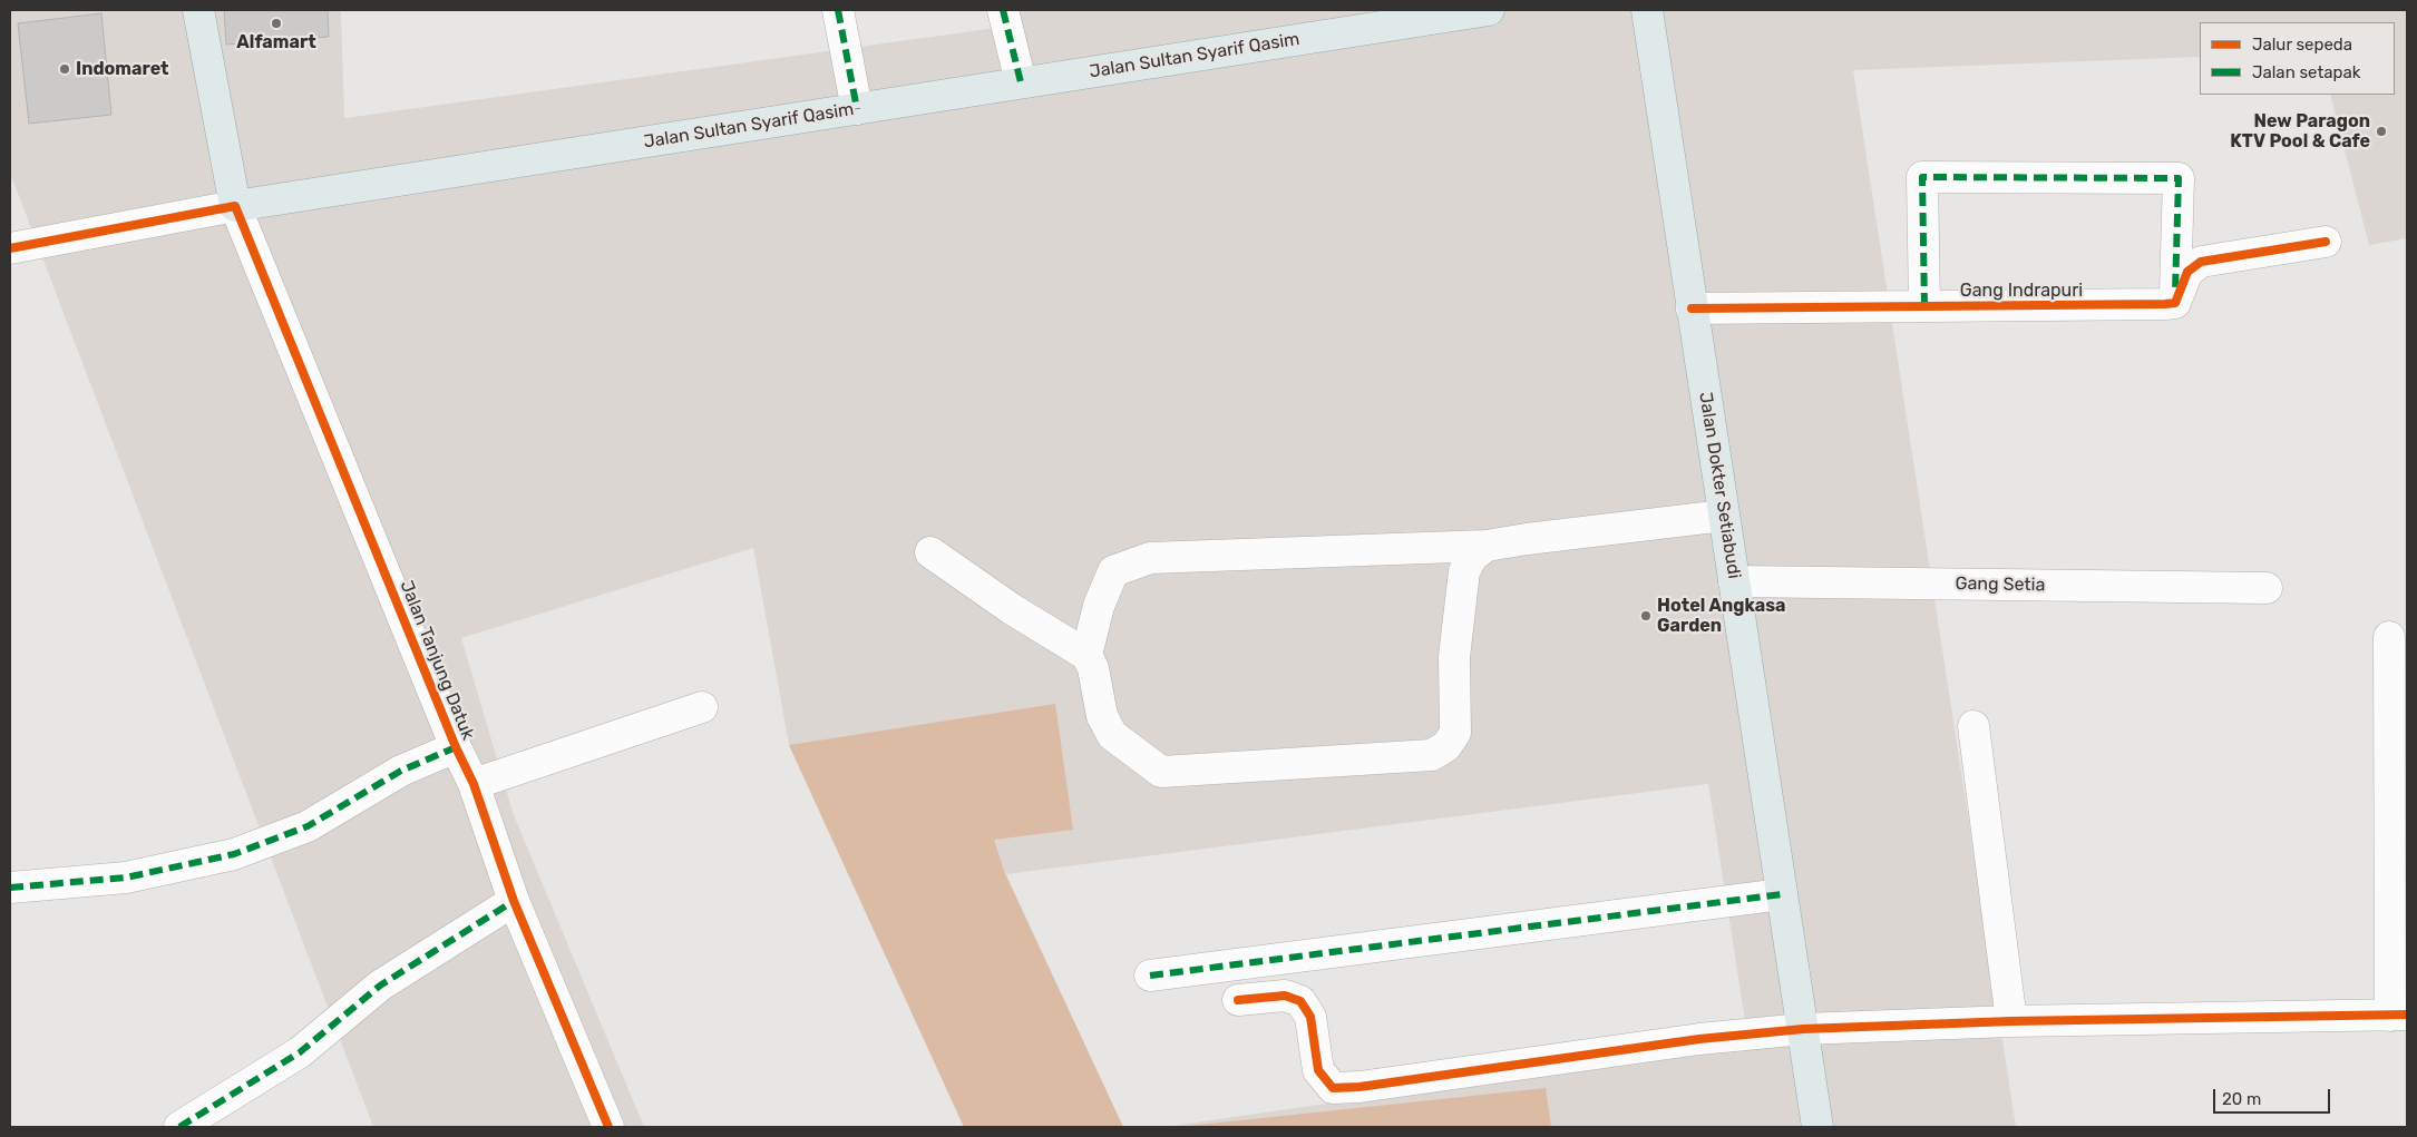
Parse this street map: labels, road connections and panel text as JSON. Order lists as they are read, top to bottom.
{
  "streets": {
    "main road": ["Jalan Sultan Syarif Qasim", "Jalan Dokter Setiabudi", "Jalan Tanjung Datuk"],
    "street": ["Gang Indrapuri", "Gang Setia"]
  },
  "crossings": [
    ["Jalan Sultan Syarif Qasim", "Jalan Tanjung Datuk"],
    ["Gang Indrapuri", "Jalan Dokter Setiabudi"],
    ["Jalan Dokter Setiabudi", "Gang Setia"]
  ],
  "places": [
    "Alfamart",
    "Indomaret",
    "New Paragon KTV Pool & Cafe",
    "Hotel Angkasa Garden"
  ],
  "legend": ["Jalur sepeda", "Jalan setapak"],
  "scale_bar": "20 m"
}
